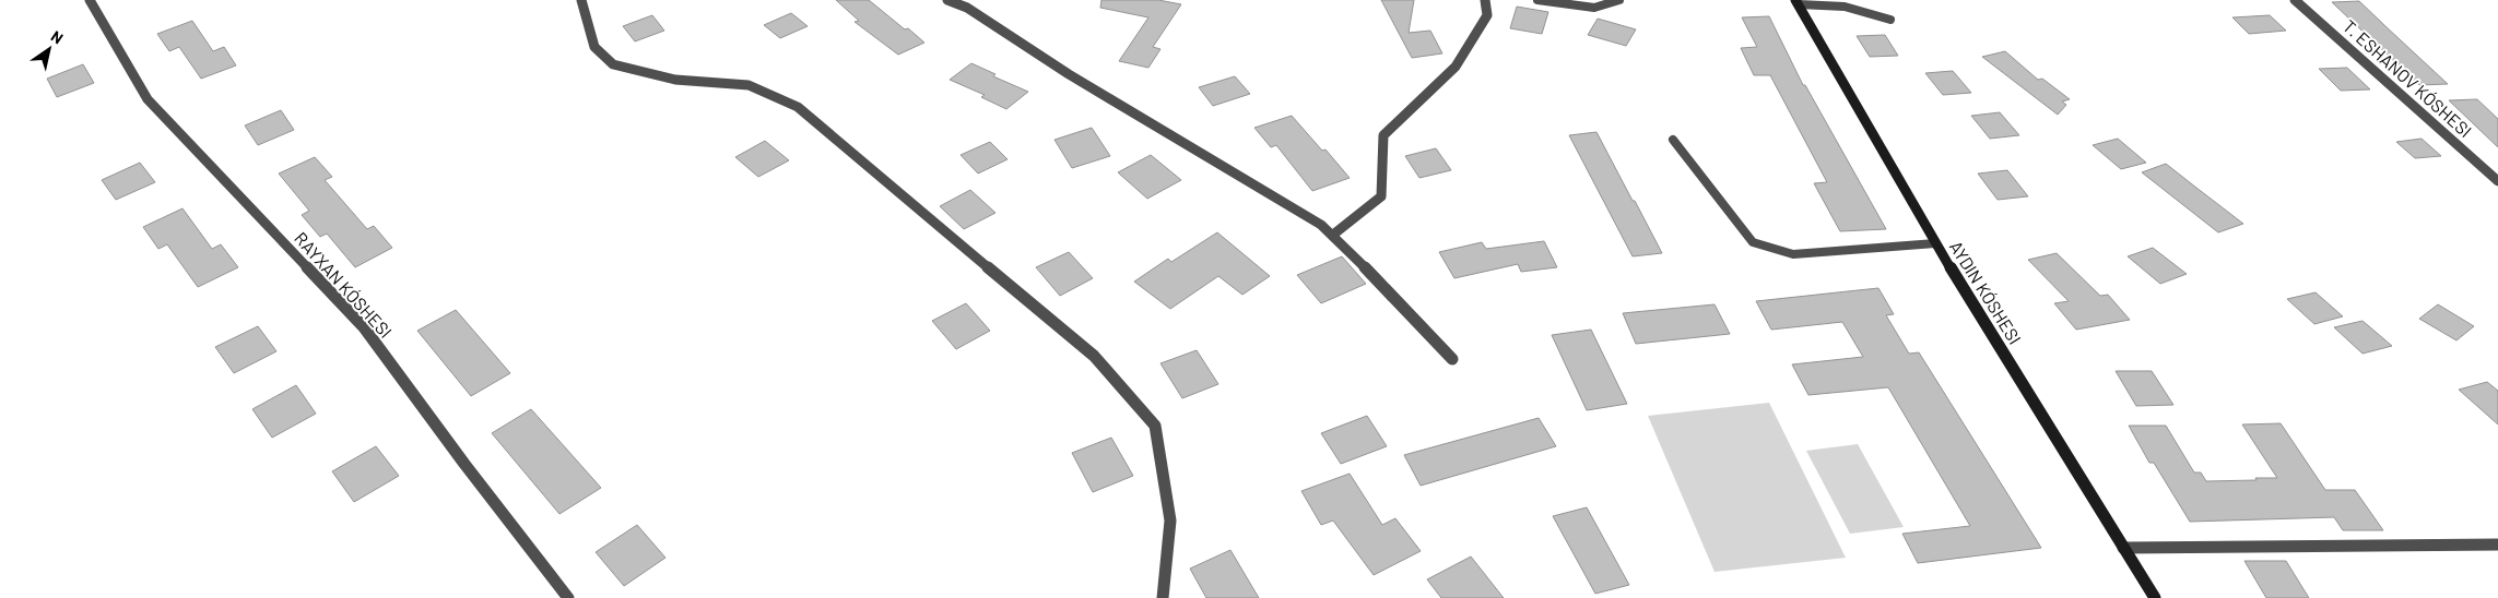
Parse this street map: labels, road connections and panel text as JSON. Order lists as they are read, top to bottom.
{
  "streets": {
    "street": ["T. ESHANOV KÓSHESI", "RAYXAN KÓSHESI"]
  },
  "north": "top right"
}
